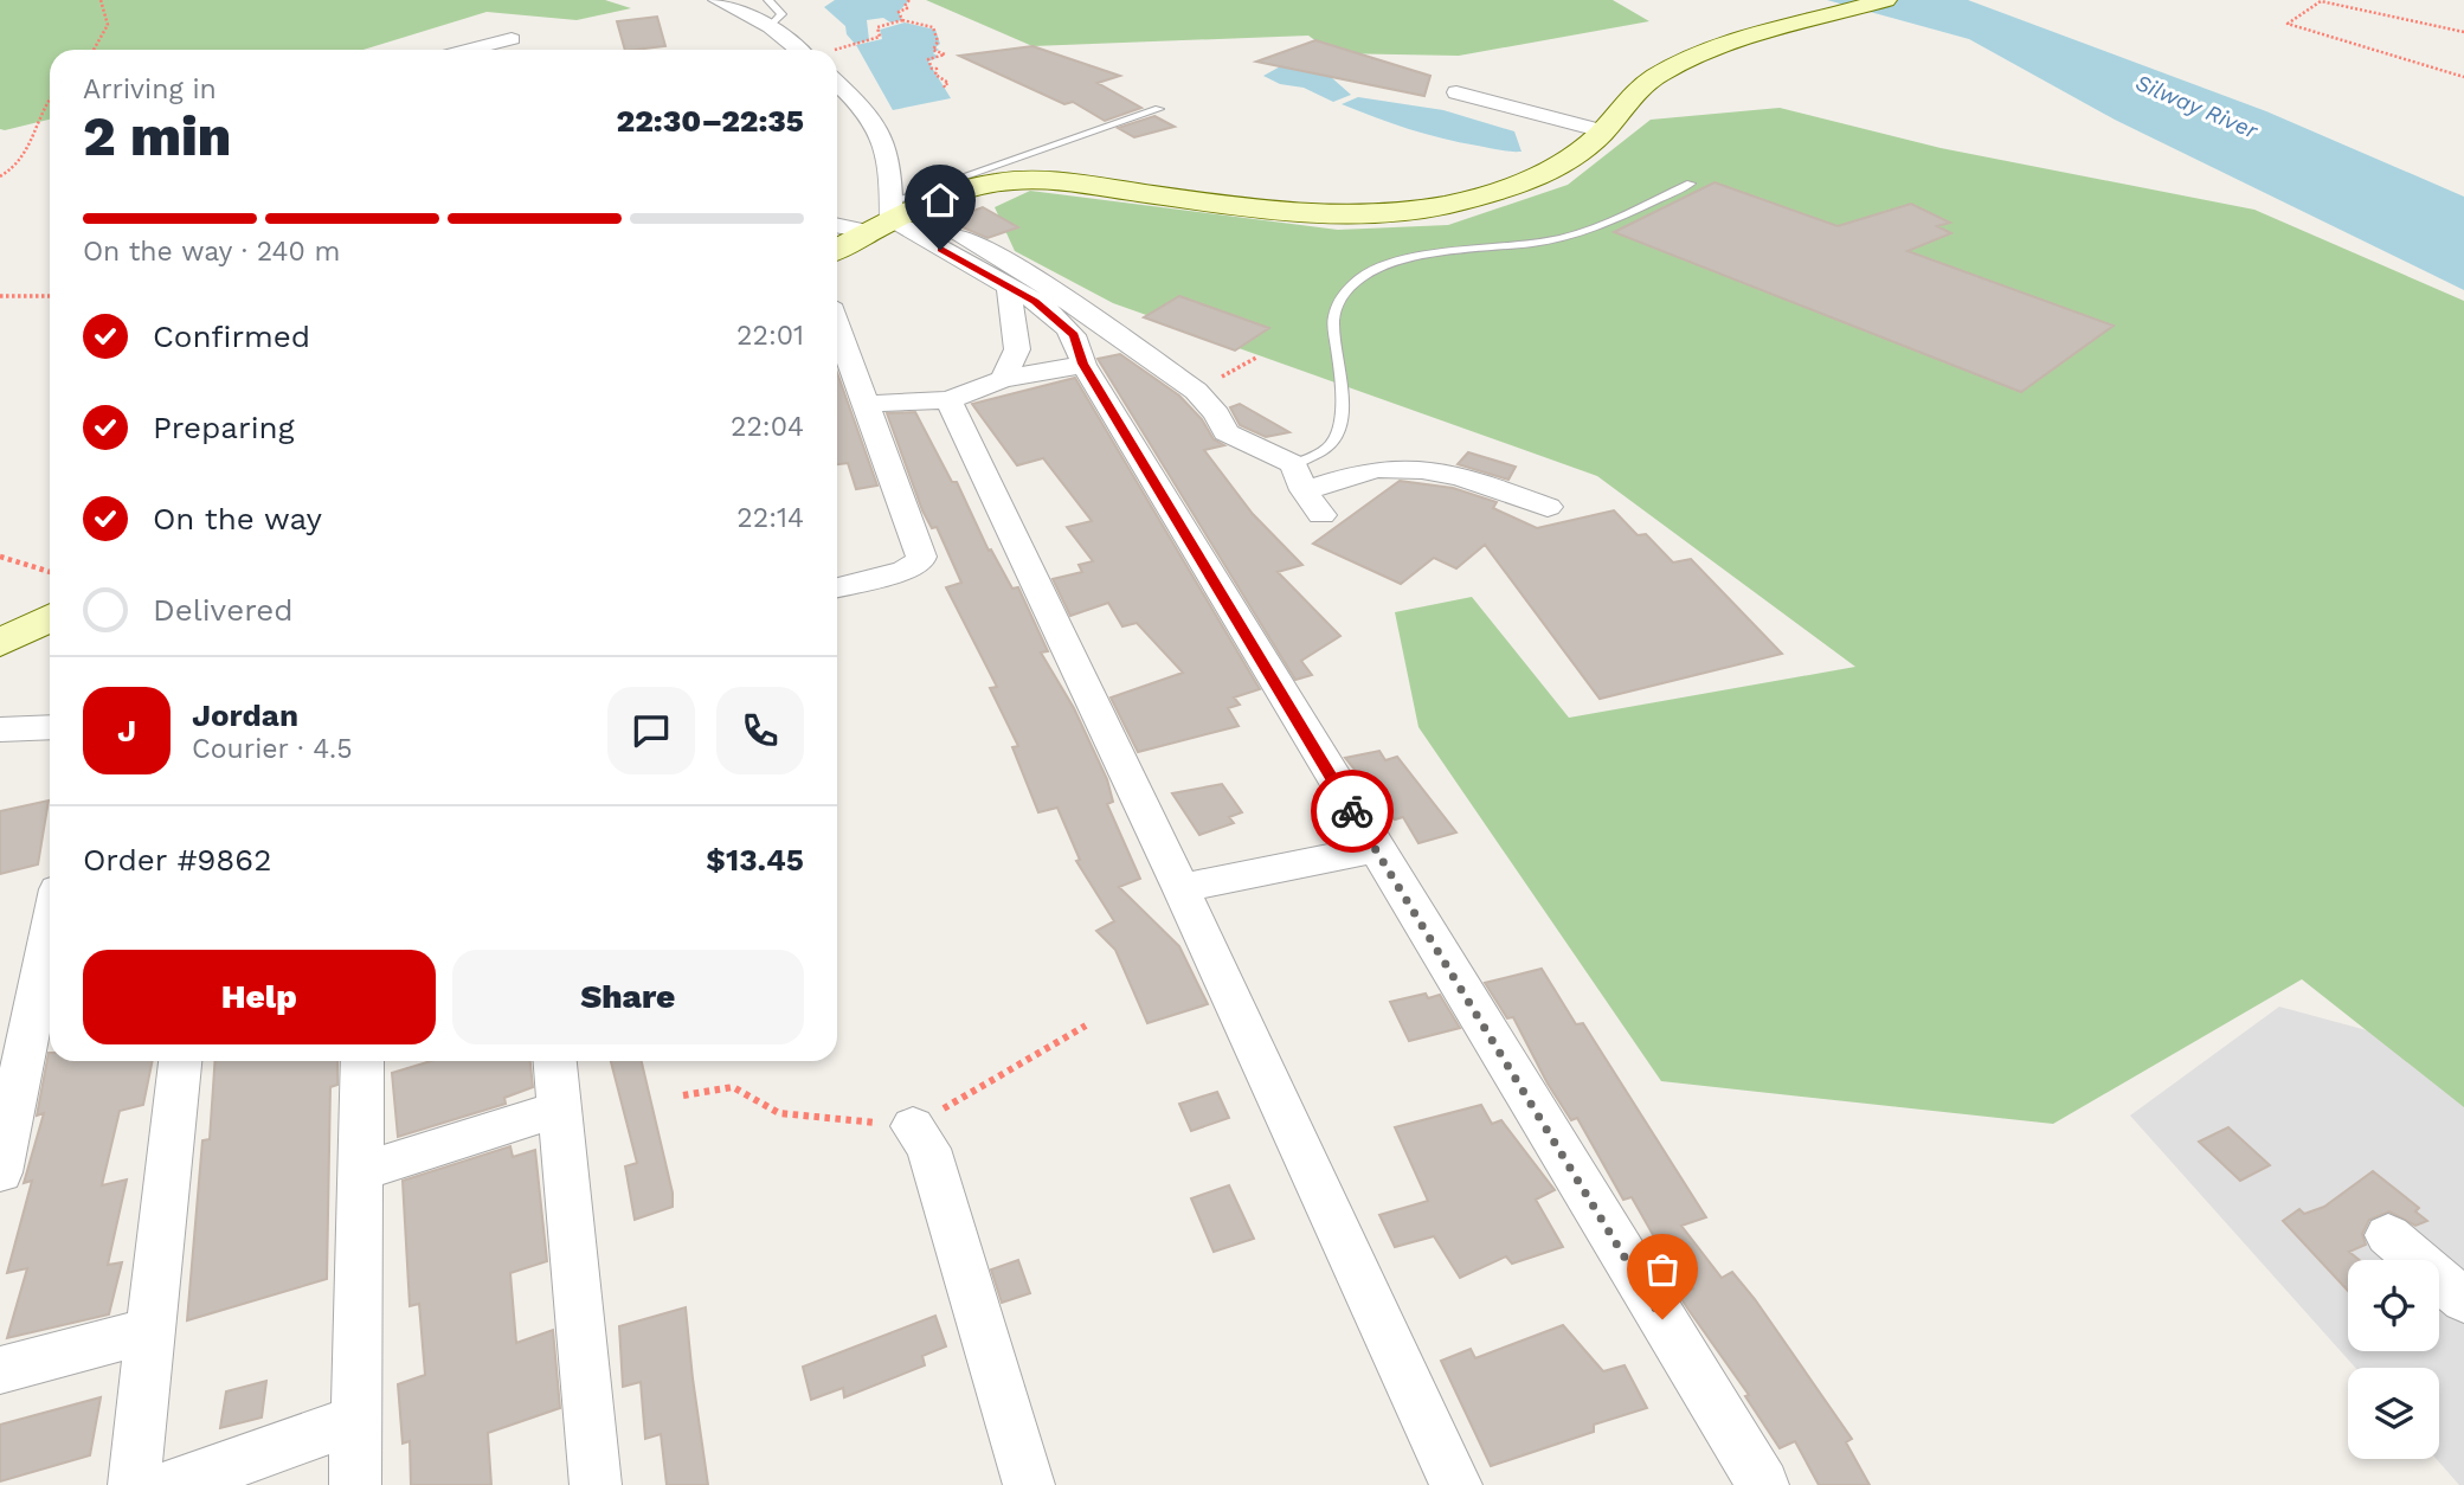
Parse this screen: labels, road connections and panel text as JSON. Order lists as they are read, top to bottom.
{
  "water": ["Silway River"],
  "page": {
    "heading": ["2 min", "Arriving in", "22:30–22:35"],
    "panel": [
      "Jordan",
      "Courier · 4.5",
      "Order #9862",
      "$13.45"
    ],
    "bar": "On the way · 240 m",
    "list": [
      ["Confirmed", "22:01"],
      ["Preparing", "22:04"],
      ["On the way", "22:14"],
      "Delivered"
    ],
    "round": "J",
    "buttons": ["Help", "Share"]
  }
}
